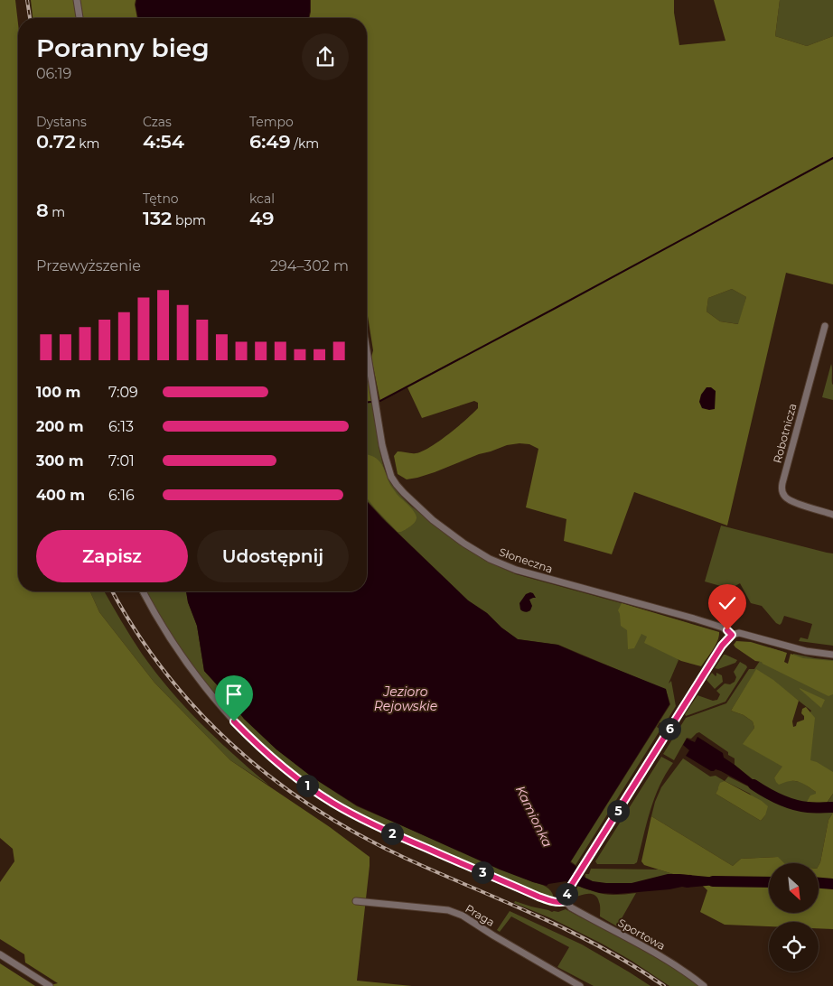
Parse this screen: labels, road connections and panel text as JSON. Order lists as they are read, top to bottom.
{
  "streets": {
    "street": [
      "Robotnicza",
      "Słoneczna",
      "Praga",
      "Sportowa"
    ]
  },
  "water": ["Jezioro Rejowskie", "Kamionka"],
  "north": "bottom right",
  "page": {
    "heading": ["Poranny bieg", "06:19"],
    "stats": [
      ["Dystans", "0.72 km"],
      ["Czas", "4:54"],
      ["Tempo", "6:49 /km"],
      ["8 m"],
      ["Tętno", "132 bpm"],
      ["kcal", "49"]
    ],
    "chart": ["Przewyższenie", "294–302 m"],
    "list": [
      {
        "name": "100 m",
        "note": "7:09"
      },
      {
        "name": "200 m",
        "note": "6:13"
      },
      {
        "name": "300 m",
        "note": "7:01"
      },
      {
        "name": "400 m",
        "note": "6:16"
      }
    ],
    "buttons": ["Zapisz", "Udostępnij"],
    "pins": [
      "6",
      "1",
      "5",
      "2",
      "3",
      "4"
    ]
  }
}
